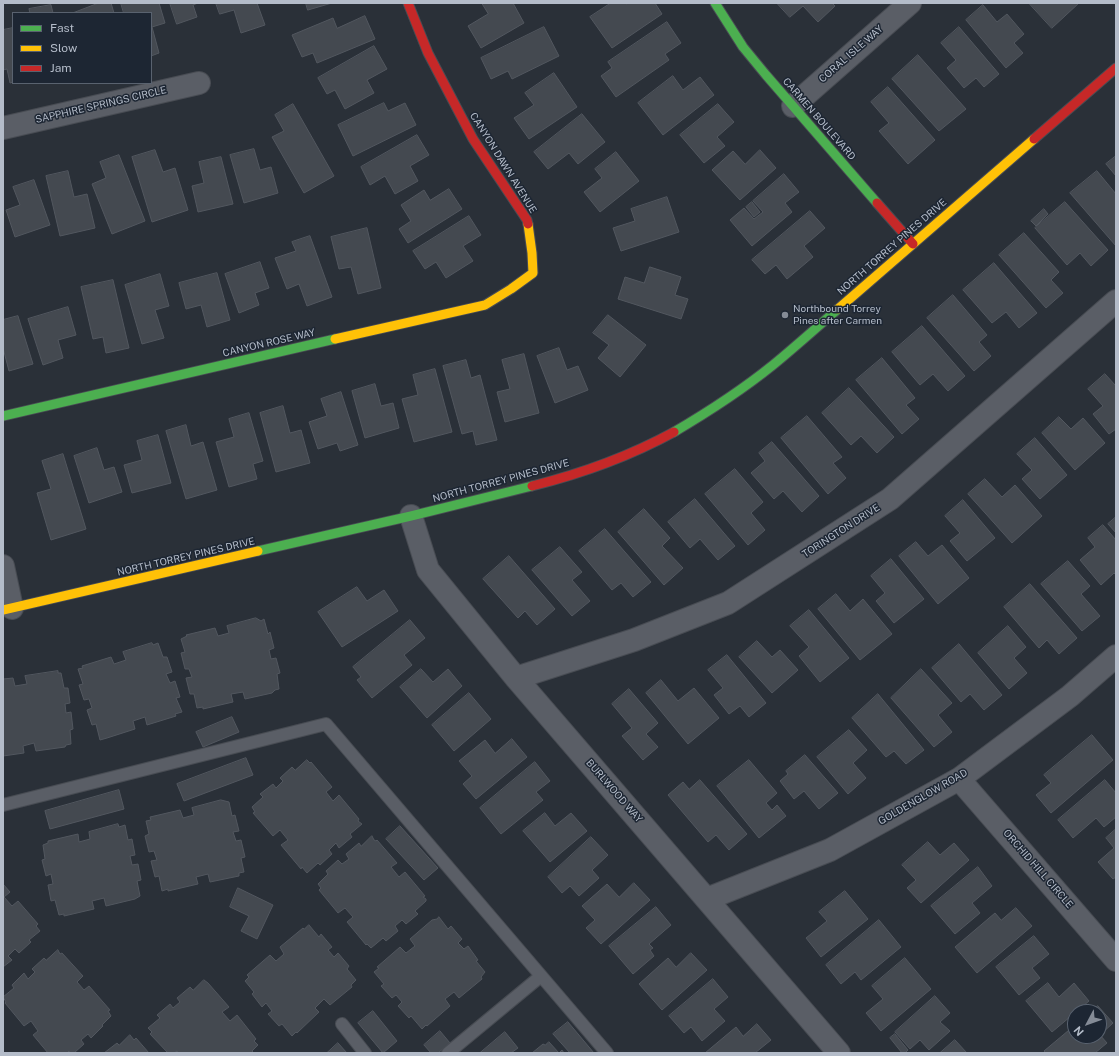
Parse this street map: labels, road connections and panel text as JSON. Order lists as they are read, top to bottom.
{
  "streets": {
    "main road": [
      "CARMEN BOULEVARD",
      "CANYON DAWN AVENUE",
      "NORTH TORREY PINES DRIVE",
      "CANYON ROSE WAY"
    ],
    "street": [
      "CORAL ISLE WAY",
      "SAPPHIRE SPRINGS CIRCLE",
      "TORINGTON DRIVE",
      "BURLWOOD WAY",
      "GOLDENGLOW ROAD",
      "ORCHID HILL CIRCLE"
    ]
  },
  "crossings": [
    ["CORAL ISLE WAY", "CARMEN BOULEVARD"],
    ["CARMEN BOULEVARD", "NORTH TORREY PINES DRIVE"],
    ["CANYON DAWN AVENUE", "CANYON ROSE WAY"],
    ["NORTH TORREY PINES DRIVE", "BURLWOOD WAY"],
    ["TORINGTON DRIVE", "BURLWOOD WAY"],
    ["BURLWOOD WAY", "GOLDENGLOW ROAD"],
    ["GOLDENGLOW ROAD", "ORCHID HILL CIRCLE"]
  ],
  "places": ["Northbound Torrey Pines after Carmen"],
  "legend": ["Fast", "Slow", "Jam"],
  "north": "bottom left"
}
